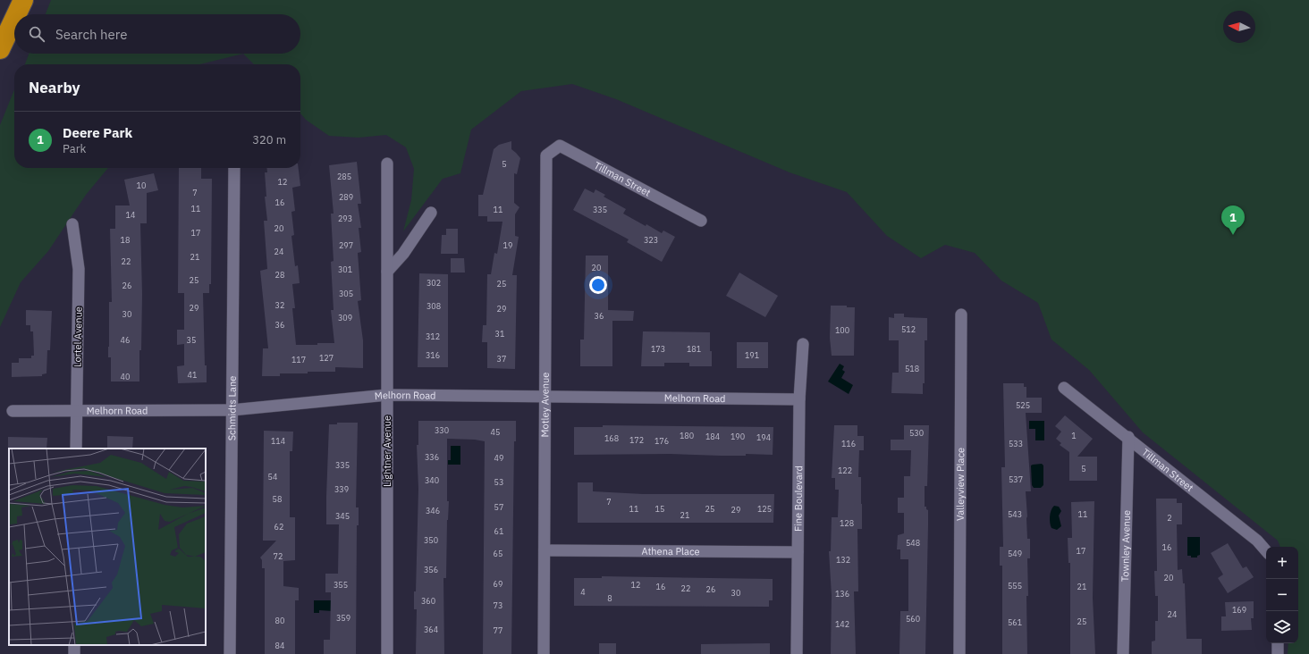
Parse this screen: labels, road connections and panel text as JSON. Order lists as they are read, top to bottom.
{
  "streets": {
    "street": [
      "Tillman Street",
      "Lortel Avenue",
      "Melhorn Road",
      "Motley Avenue",
      "Schmidts Lane",
      "Lightner Avenue",
      "Valleyview Place",
      "Fine Boulevard",
      "Townley Avenue",
      "Athena Place"
    ]
  },
  "crossings": [
    ["Tillman Street", "Motley Avenue"],
    ["Tillman Street", "Townley Avenue"],
    ["Lortel Avenue", "Melhorn Road"],
    ["Melhorn Road", "Motley Avenue"],
    ["Melhorn Road", "Schmidts Lane"],
    ["Melhorn Road", "Lightner Avenue"],
    ["Melhorn Road", "Fine Boulevard"],
    ["Motley Avenue", "Athena Place"],
    ["Fine Boulevard", "Athena Place"]
  ],
  "house_numbers": [
    "5",
    "285",
    "12",
    "10",
    "7",
    "289",
    "16",
    "11",
    "11",
    "335",
    "14",
    "293",
    "20",
    "17",
    "18",
    "323",
    "297",
    "19",
    "24",
    "21",
    "22",
    "20",
    "301",
    "28",
    "25",
    "302",
    "25",
    "26",
    "305",
    "32",
    "308",
    "29",
    "29",
    "30",
    "36",
    "309",
    "36",
    "512",
    "100",
    "31",
    "312",
    "46",
    "35",
    "173",
    "181",
    "316",
    "191",
    "127",
    "37",
    "117",
    "518",
    "41",
    "40",
    "525",
    "330",
    "45",
    "530",
    "180",
    "1",
    "184",
    "190",
    "194",
    "168",
    "172",
    "114",
    "176",
    "116",
    "533",
    "336",
    "49",
    "335",
    "5",
    "122",
    "54",
    "537",
    "340",
    "53",
    "339",
    "58",
    "7",
    "57",
    "11",
    "15",
    "25",
    "125",
    "29",
    "346",
    "543",
    "11",
    "21",
    "345",
    "2",
    "128",
    "62",
    "61",
    "350",
    "548",
    "16",
    "17",
    "65",
    "549",
    "72",
    "132",
    "356",
    "20",
    "69",
    "355",
    "12",
    "555",
    "16",
    "21",
    "22",
    "26",
    "4",
    "30",
    "136",
    "8",
    "360",
    "73",
    "169",
    "24",
    "359",
    "560",
    "80",
    "25",
    "561",
    "142",
    "364",
    "77",
    "84"
  ],
  "north": "left",
  "page": {
    "search": "Search here",
    "heading": "Nearby",
    "list": [
      {
        "mark": "1",
        "name": "Deere Park",
        "note": "Park",
        "value": "320 m"
      }
    ],
    "pins": "1",
    "map_buttons": ["+", "−"]
  }
}
